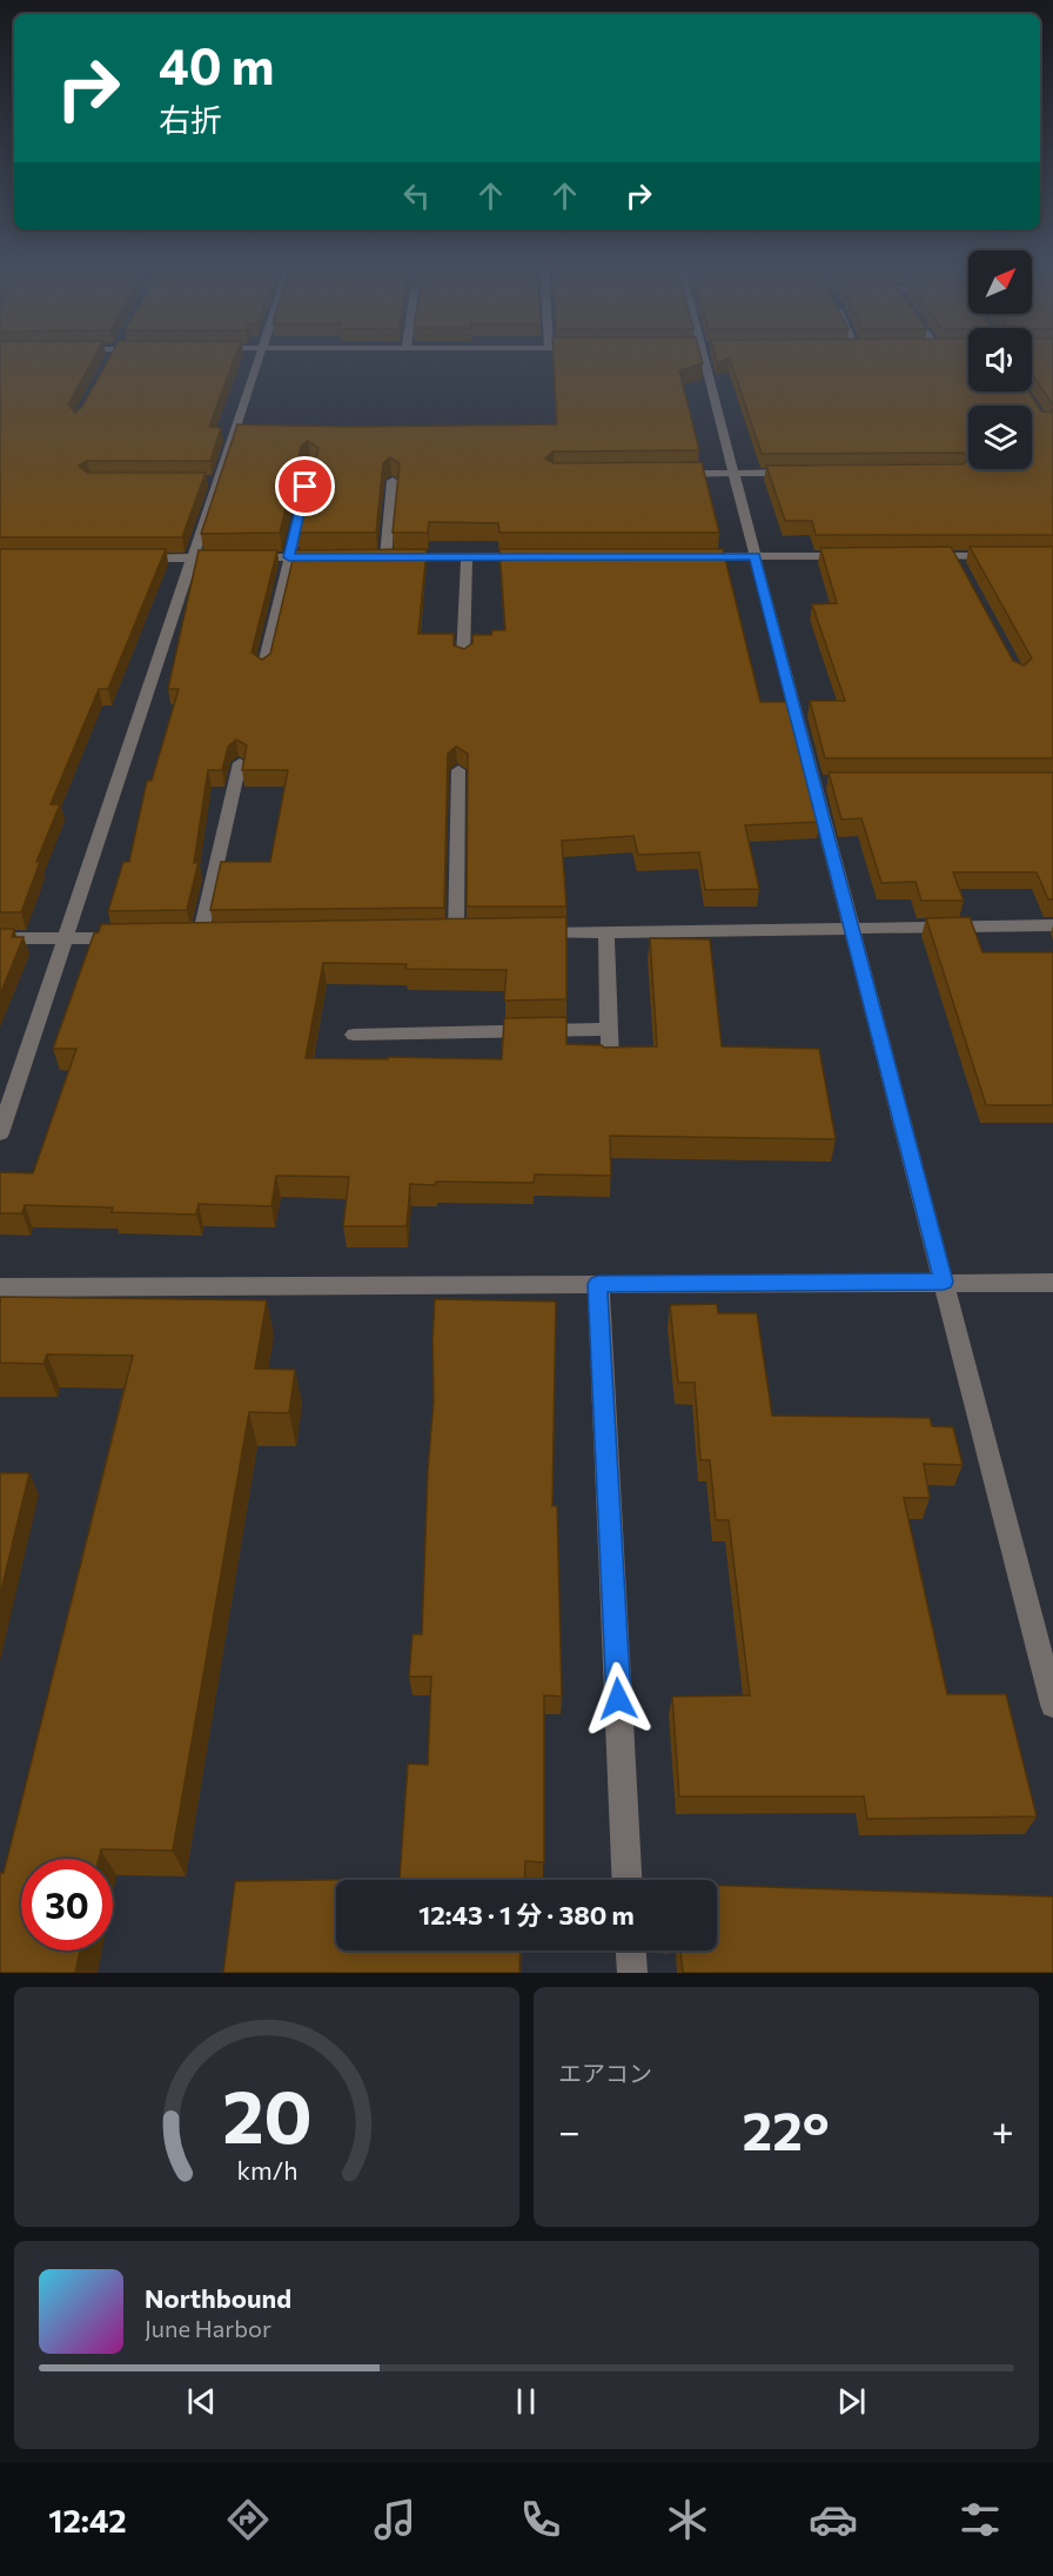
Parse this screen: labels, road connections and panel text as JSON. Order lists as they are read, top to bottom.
{
  "north": "top right",
  "page": {
    "turn": ["40 m", "右折"],
    "limit": "30",
    "trip": "12:43 · 1 分 · 380 m",
    "tile": "エアコン",
    "heat": ["−", "22°", "+"],
    "song": ["Northbound", "June Harbor"],
    "tabs": "12:42",
    "gauge": ["20", "km/h"]
  }
}
